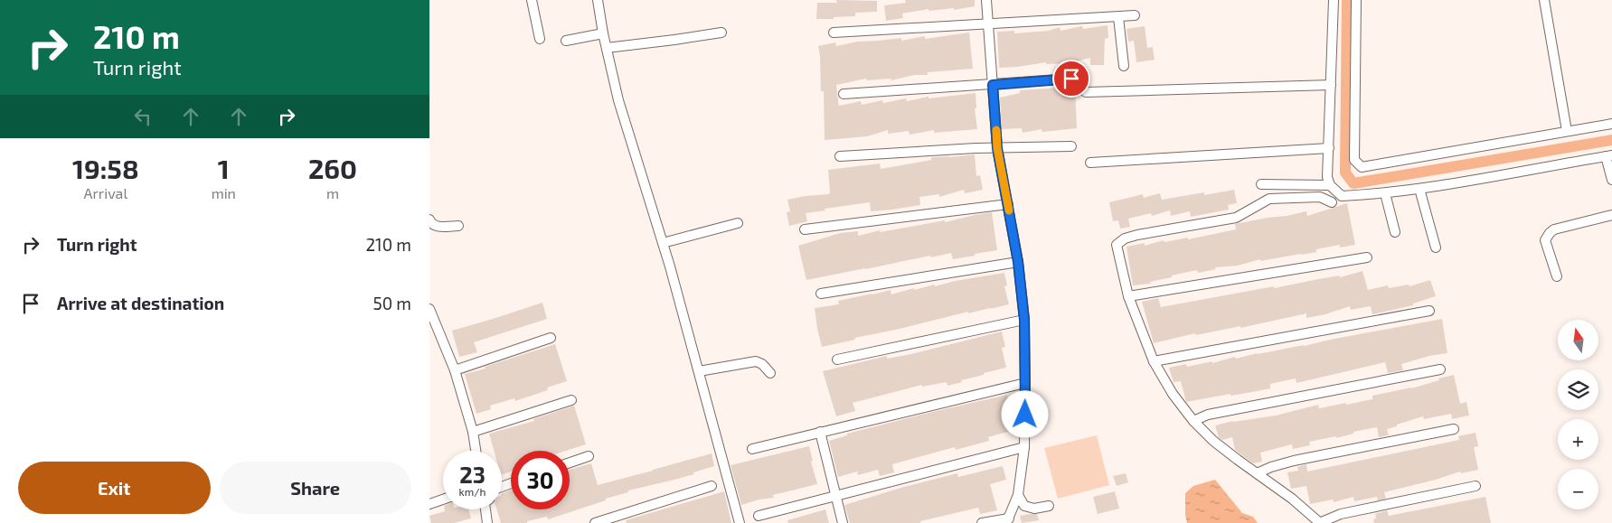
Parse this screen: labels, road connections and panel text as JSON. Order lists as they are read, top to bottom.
{
  "north": "top",
  "page": {
    "turn": ["210 m", "Turn right"],
    "eta": [
      "19:58",
      "Arrival",
      "1",
      "min",
      "260",
      "m"
    ],
    "list": [
      {
        "name": "Turn right",
        "value": "210 m"
      },
      {
        "name": "Arrive at destination",
        "value": "50 m"
      }
    ],
    "map_buttons": ["+", "−"],
    "speed": "23 km/h",
    "limit": "30",
    "buttons": ["Exit", "Share"]
  }
}
